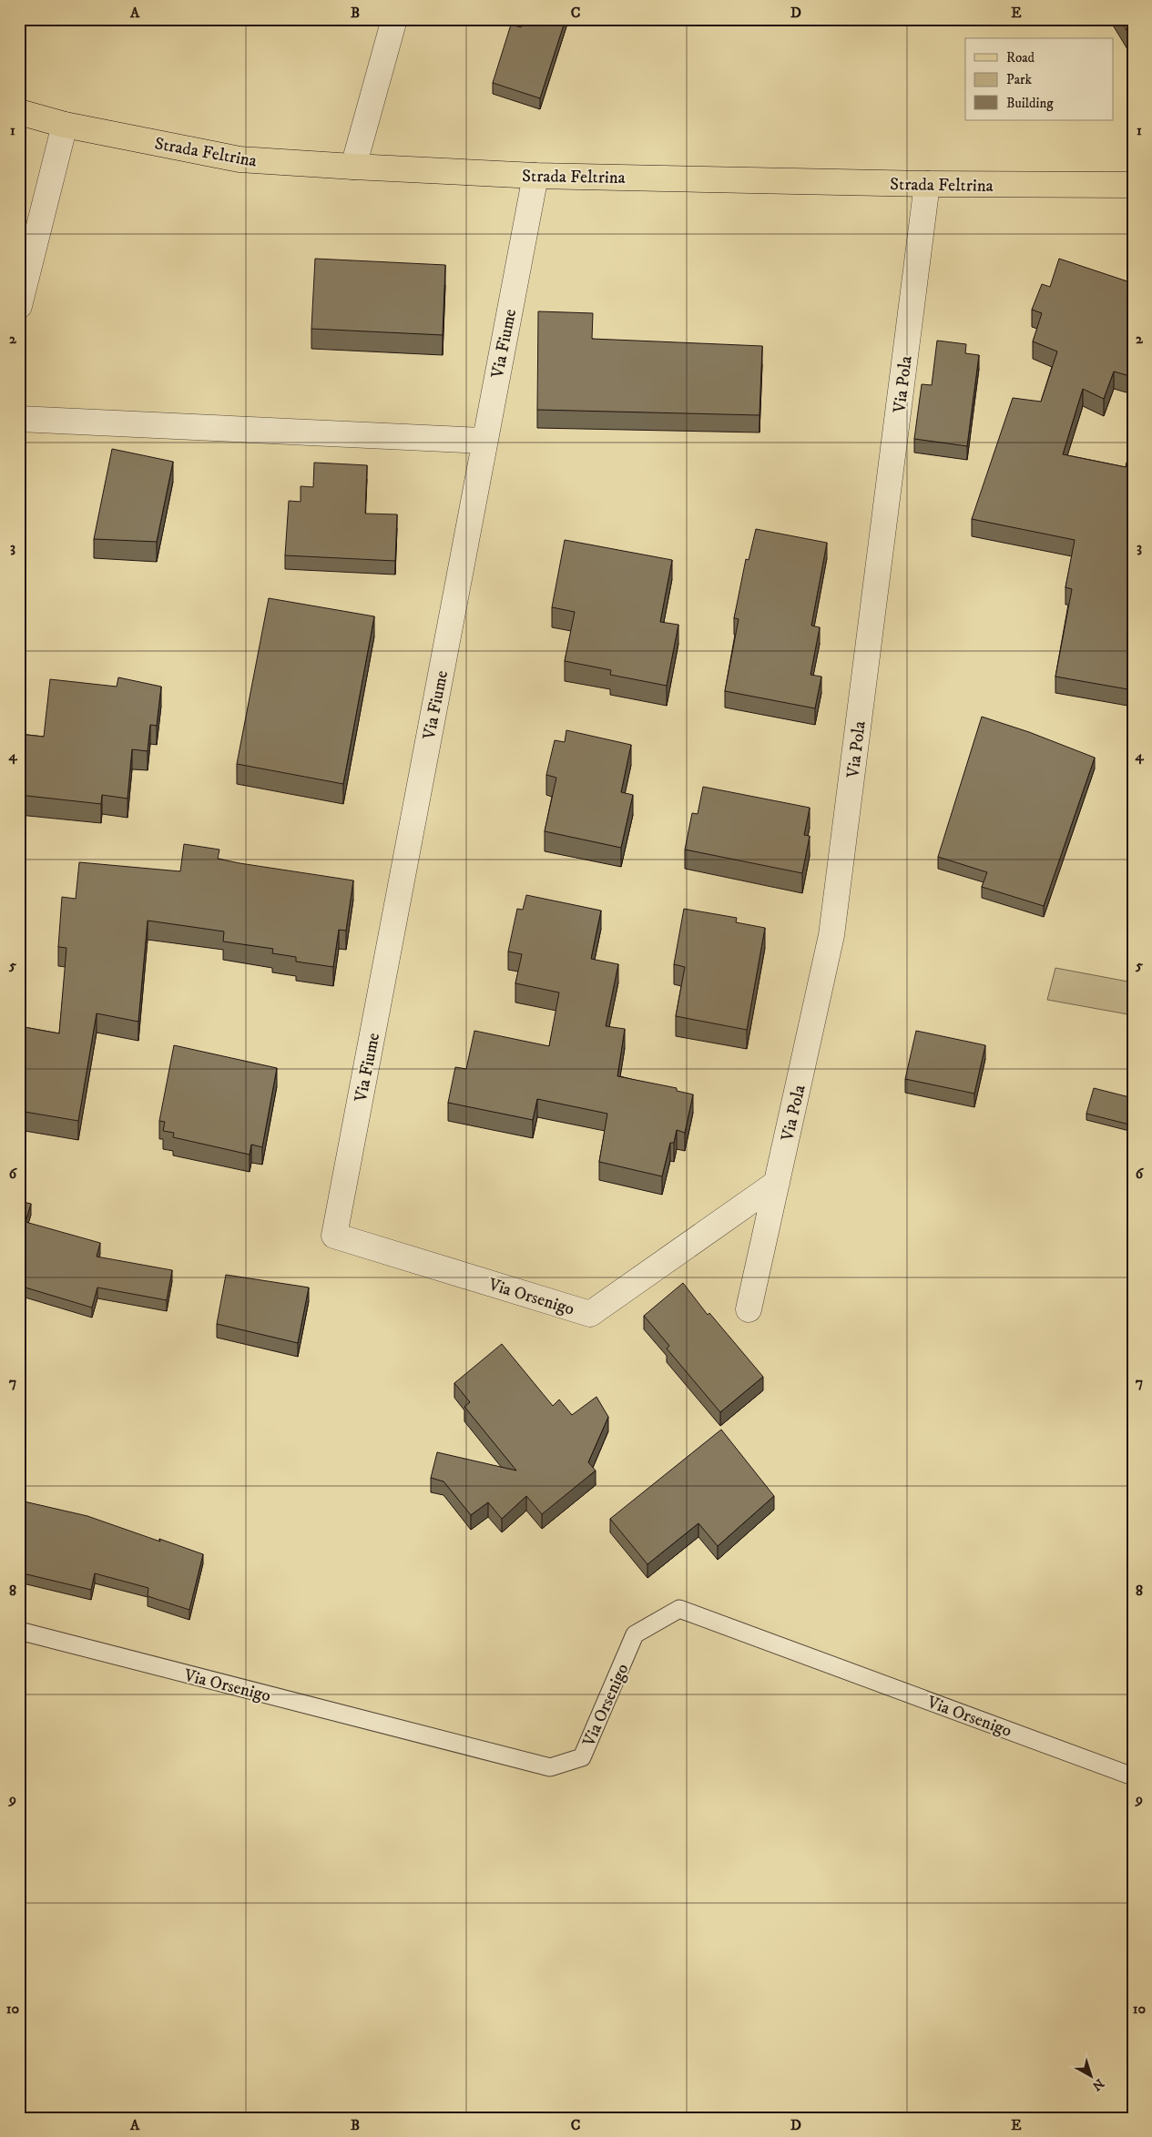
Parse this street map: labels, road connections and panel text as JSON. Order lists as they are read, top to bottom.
{
  "streets": {
    "main road": ["Strada Feltrina"],
    "street": ["Via Fiume", "Via Pola", "Via Orsenigo"]
  },
  "crossings": [
    ["Strada Feltrina", "Via Fiume"],
    ["Strada Feltrina", "Via Pola"],
    ["Via Fiume", "Via Orsenigo"],
    ["Via Pola", "Via Orsenigo"]
  ],
  "legend": ["Road", "Park", "Building"],
  "north": "bottom right",
  "grid": {
    "columns": [
      "A",
      "B",
      "C",
      "D",
      "E"
    ],
    "rows": [
      "1",
      "2",
      "3",
      "4",
      "5",
      "6",
      "7",
      "8",
      "9",
      "10"
    ]
  }
}
